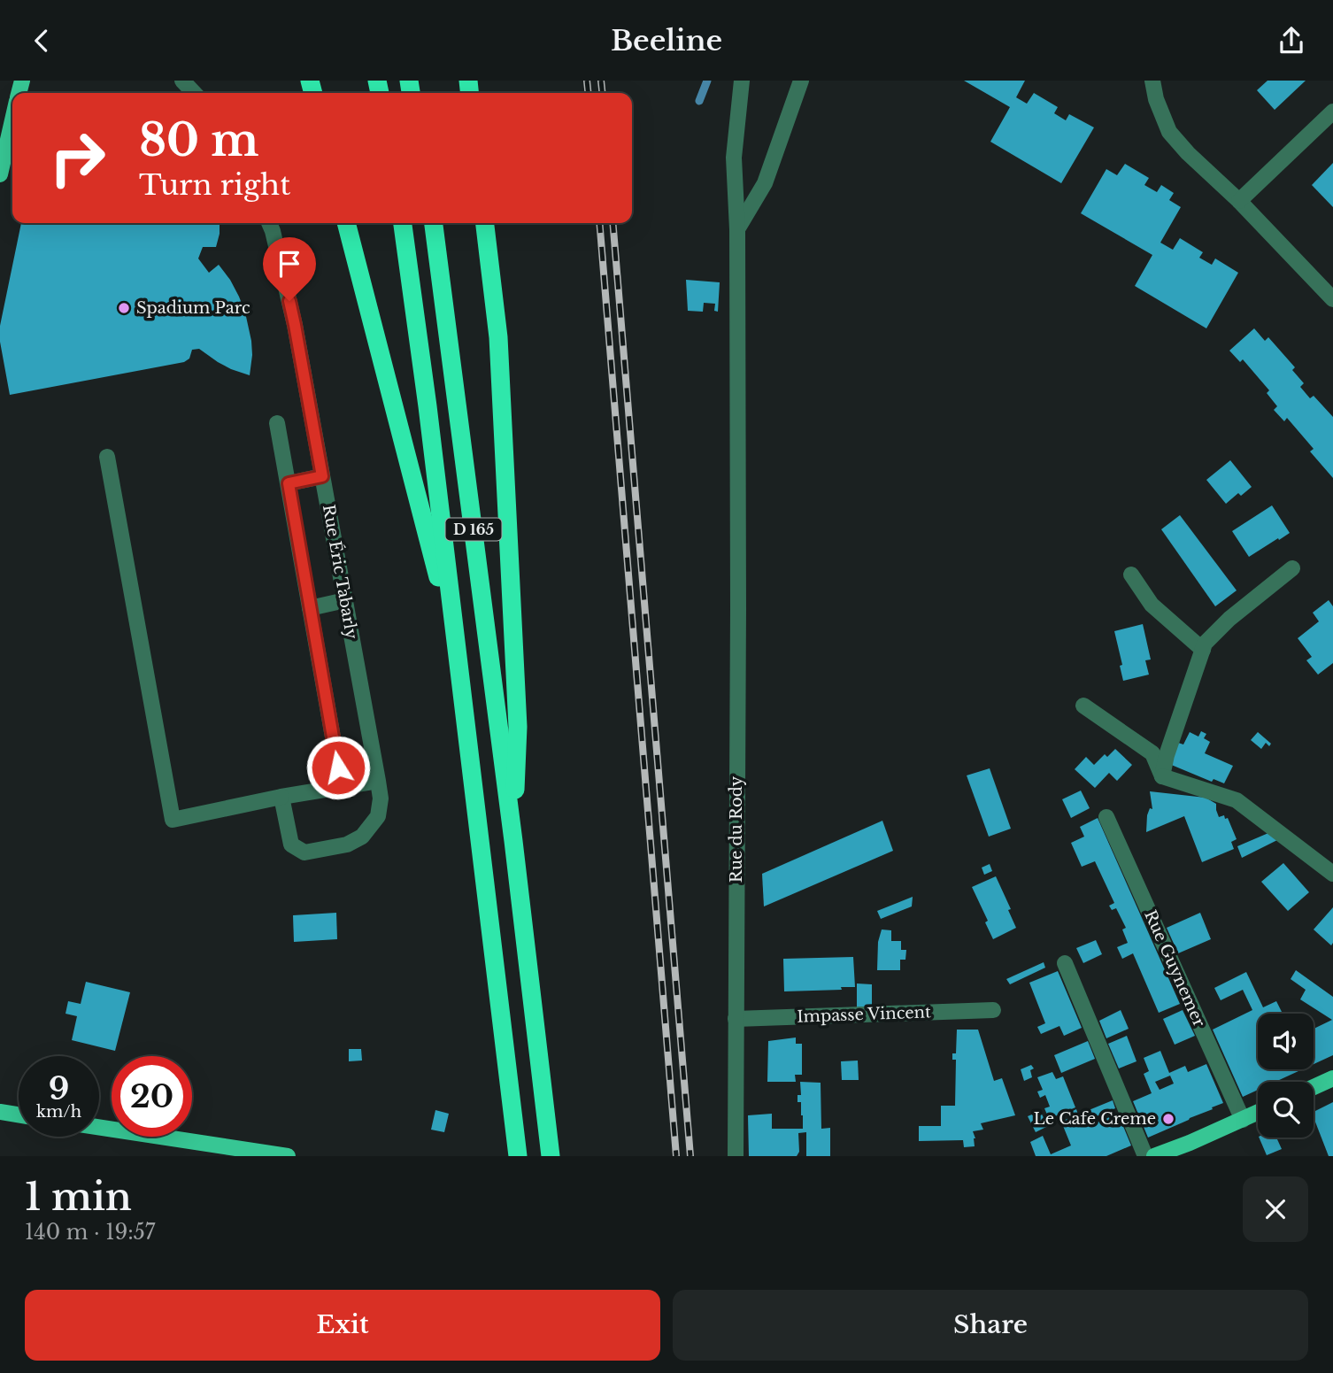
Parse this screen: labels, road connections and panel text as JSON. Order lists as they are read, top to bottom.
{
  "streets": {
    "highway": ["D 165"],
    "street": [
      "Rue Éric Tabarly",
      "Rue du Rody",
      "Rue Guynemer",
      "Impasse Vincent"
    ]
  },
  "crossings": [
    ["Rue du Rody", "Impasse Vincent"]
  ],
  "places": ["Spadium Parc", "Le Cafe Creme"],
  "page": {
    "header": "Beeline",
    "turn": ["80 m", "Turn right"],
    "speed": "9 km/h",
    "limit": "20",
    "heading": ["1 min", "140 m · 19:57"],
    "buttons": ["Exit", "Share"]
  }
}
